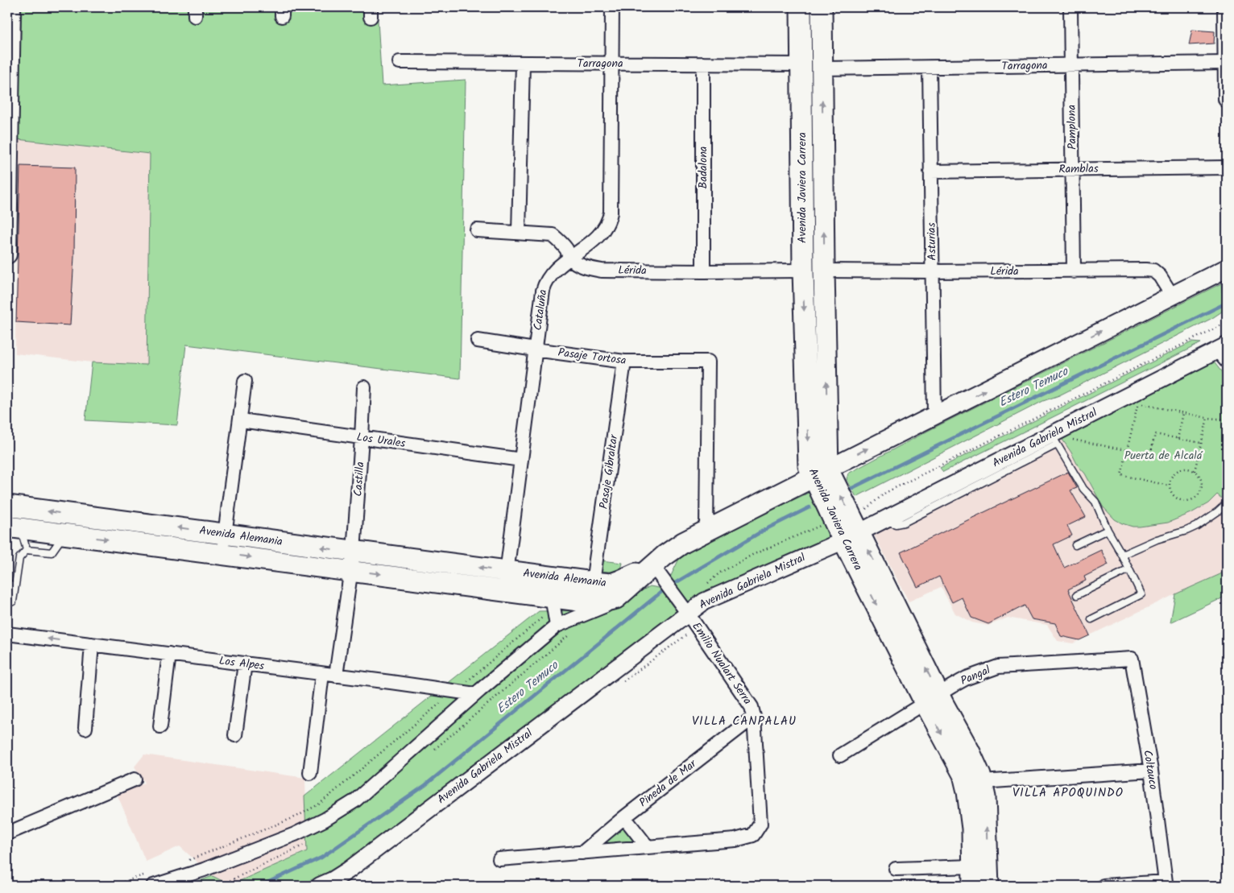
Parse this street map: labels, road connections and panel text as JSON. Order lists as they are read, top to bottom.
{
  "streets": {
    "main road": ["Avenida Javiera Carrera", "Avenida Alemania"],
    "street": [
      "Tarragona",
      "Pamplona",
      "Badalona",
      "Ramblas",
      "Asturias",
      "Lérida",
      "Cataluña",
      "Pasaje Tortosa",
      "Avenida Gabriela Mistral",
      "Los Urales",
      "Pasaje Gibraltar",
      "Castilla",
      "Los Alpes",
      "Emilio Nualart Serra",
      "Pangal",
      "Coltauco",
      "Pineda de Mar"
    ]
  },
  "crossings": [
    ["Tarragona", "Pamplona"],
    ["Tarragona", "Badalona"],
    ["Tarragona", "Avenida Javiera Carrera"],
    ["Tarragona", "Asturias"],
    ["Tarragona", "Cataluña"],
    ["Pamplona", "Ramblas"],
    ["Pamplona", "Lérida"],
    ["Badalona", "Lérida"],
    ["Ramblas", "Asturias"],
    ["Avenida Javiera Carrera", "Lérida"],
    ["Avenida Javiera Carrera", "Avenida Gabriela Mistral"],
    ["Avenida Javiera Carrera", "Pangal"],
    ["Asturias", "Lérida"],
    ["Lérida", "Cataluña"],
    ["Cataluña", "Pasaje Tortosa"],
    ["Cataluña", "Los Urales"],
    ["Cataluña", "Avenida Alemania"],
    ["Pasaje Tortosa", "Pasaje Gibraltar"],
    ["Avenida Gabriela Mistral", "Emilio Nualart Serra"],
    ["Los Urales", "Castilla"],
    ["Pasaje Gibraltar", "Avenida Alemania"],
    ["Castilla", "Avenida Alemania"],
    ["Castilla", "Los Alpes"],
    ["Avenida Alemania", "Emilio Nualart Serra"],
    ["Emilio Nualart Serra", "Pineda de Mar"],
    ["Pangal", "Coltauco"]
  ],
  "districts": ["VILLA CANPALAU", "VILLA APOQUINDO"],
  "water": ["Estero Temuco"],
  "parks": ["Puerta de Alcalá"]
}
